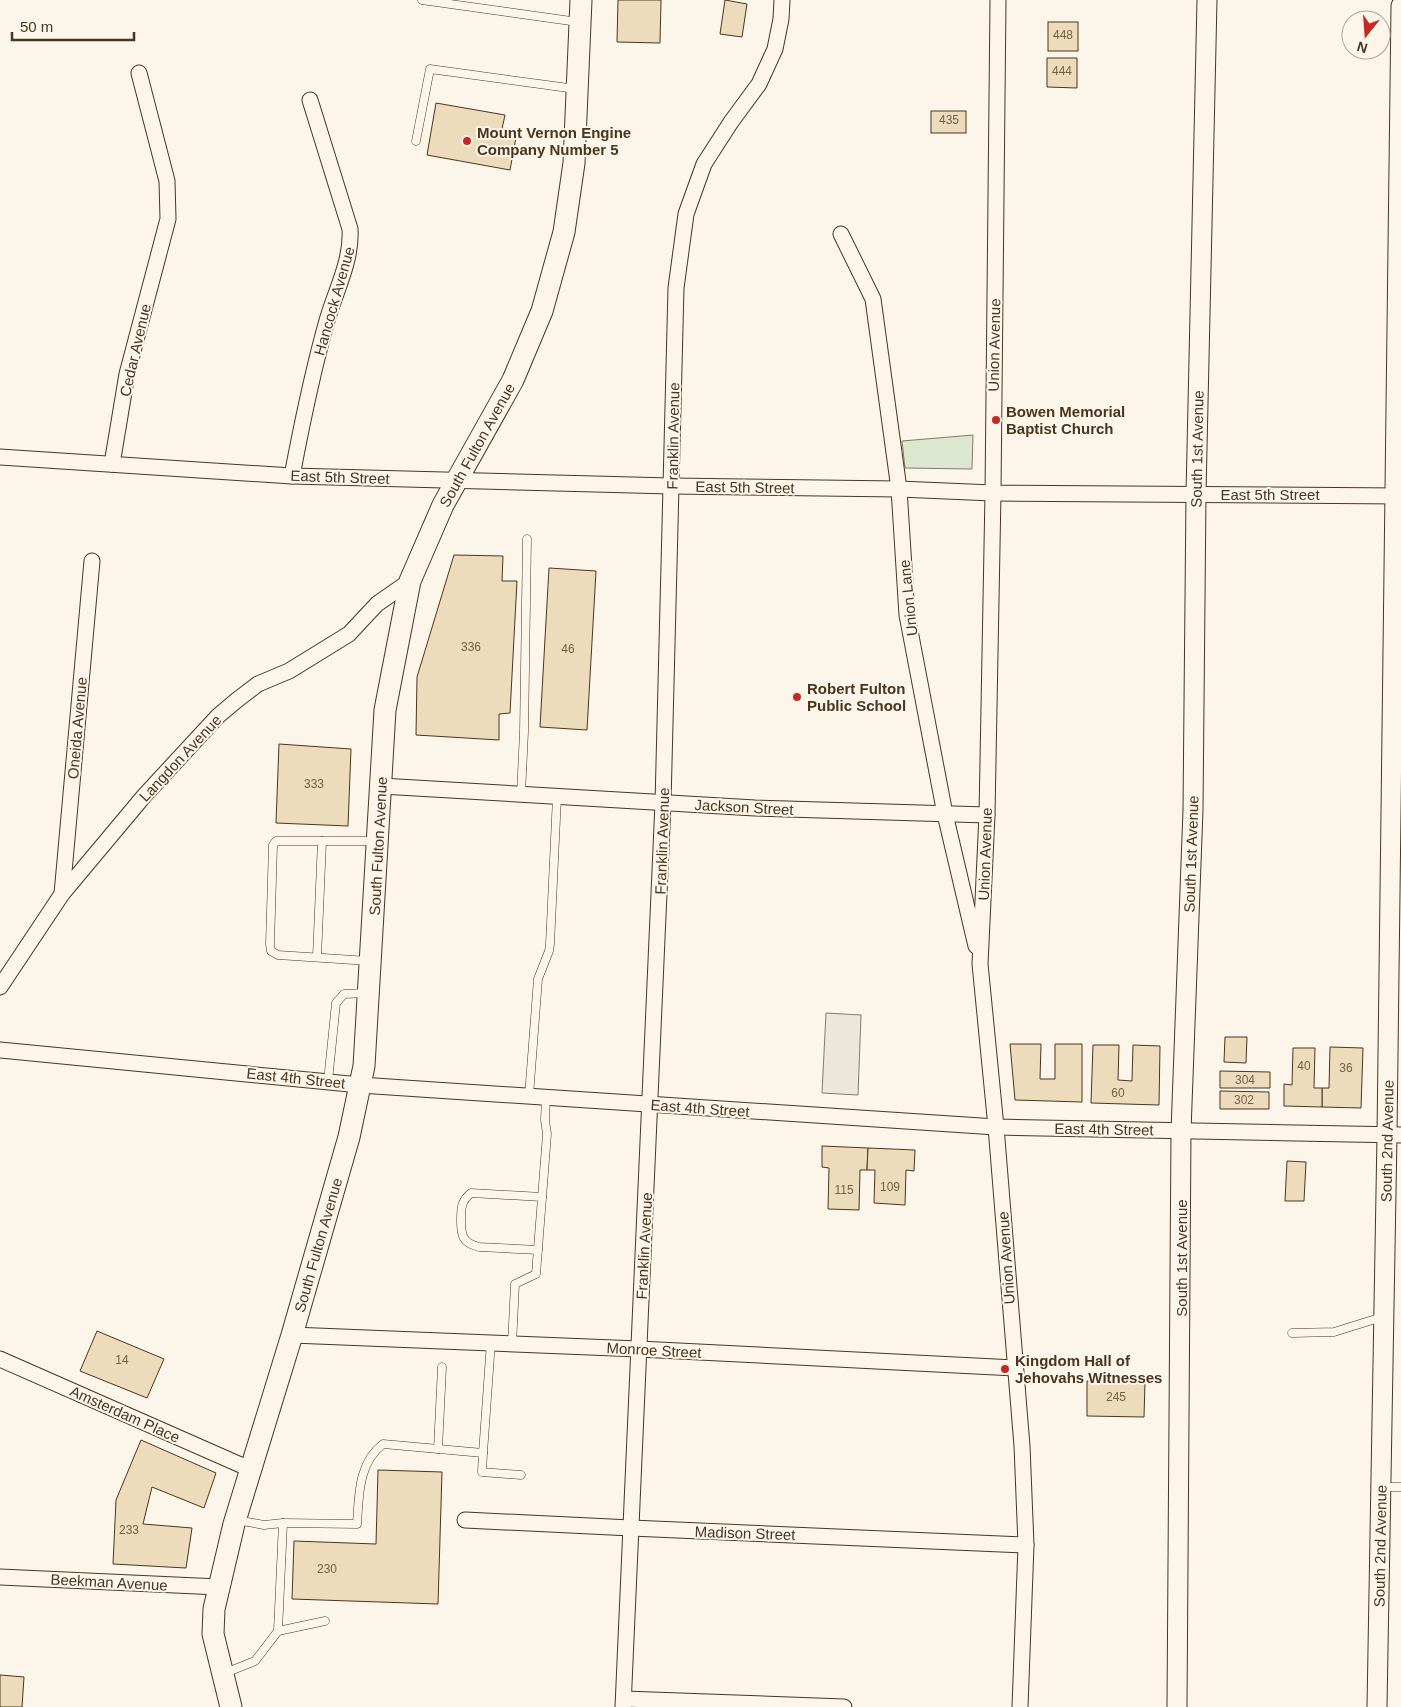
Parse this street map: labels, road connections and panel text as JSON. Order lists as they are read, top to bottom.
{
  "streets": {
    "main road": ["South Fulton Avenue"],
    "street": [
      "Hancock Avenue",
      "Union Avenue",
      "Cedar Avenue",
      "Franklin Avenue",
      "South 1st Avenue",
      "East 5th Street",
      "Union Lane",
      "Oneida Avenue",
      "Langdon Avenue",
      "Jackson Street",
      "East 4th Street",
      "South 2nd Avenue",
      "Monroe Street",
      "Amsterdam Place",
      "Madison Street",
      "Beekman Avenue"
    ]
  },
  "crossings": [
    ["Hancock Avenue", "East 5th Street"],
    ["Union Avenue", "East 5th Street"],
    ["Union Avenue", "Union Lane"],
    ["Union Avenue", "Jackson Street"],
    ["Union Avenue", "East 4th Street"],
    ["Union Avenue", "Monroe Street"],
    ["Union Avenue", "Madison Street"],
    ["Cedar Avenue", "East 5th Street"],
    ["Franklin Avenue", "East 5th Street"],
    ["Franklin Avenue", "Jackson Street"],
    ["Franklin Avenue", "East 4th Street"],
    ["Franklin Avenue", "Monroe Street"],
    ["Franklin Avenue", "Madison Street"],
    ["South Fulton Avenue", "East 5th Street"],
    ["South Fulton Avenue", "Langdon Avenue"],
    ["South Fulton Avenue", "Jackson Street"],
    ["South Fulton Avenue", "East 4th Street"],
    ["South Fulton Avenue", "Monroe Street"],
    ["South Fulton Avenue", "Amsterdam Place"],
    ["South Fulton Avenue", "Beekman Avenue"],
    ["South 1st Avenue", "East 5th Street"],
    ["South 1st Avenue", "East 4th Street"],
    ["East 5th Street", "Union Lane"],
    ["East 5th Street", "South 2nd Avenue"],
    ["Union Lane", "Jackson Street"],
    ["Oneida Avenue", "Langdon Avenue"],
    ["East 4th Street", "South 2nd Avenue"]
  ],
  "places": [
    "Mount Vernon Engine Company Number 5",
    "Bowen Memorial Baptist Church",
    "Robert Fulton Public School",
    "Kingdom Hall of Jehovahs Witnesses"
  ],
  "house_numbers": [
    "448",
    "444",
    "435",
    "336",
    "46",
    "333",
    "40",
    "36",
    "304",
    "60",
    "302",
    "109",
    "115",
    "14",
    "245",
    "233",
    "230"
  ],
  "scale_bar": "50 m",
  "north": "bottom"
}
